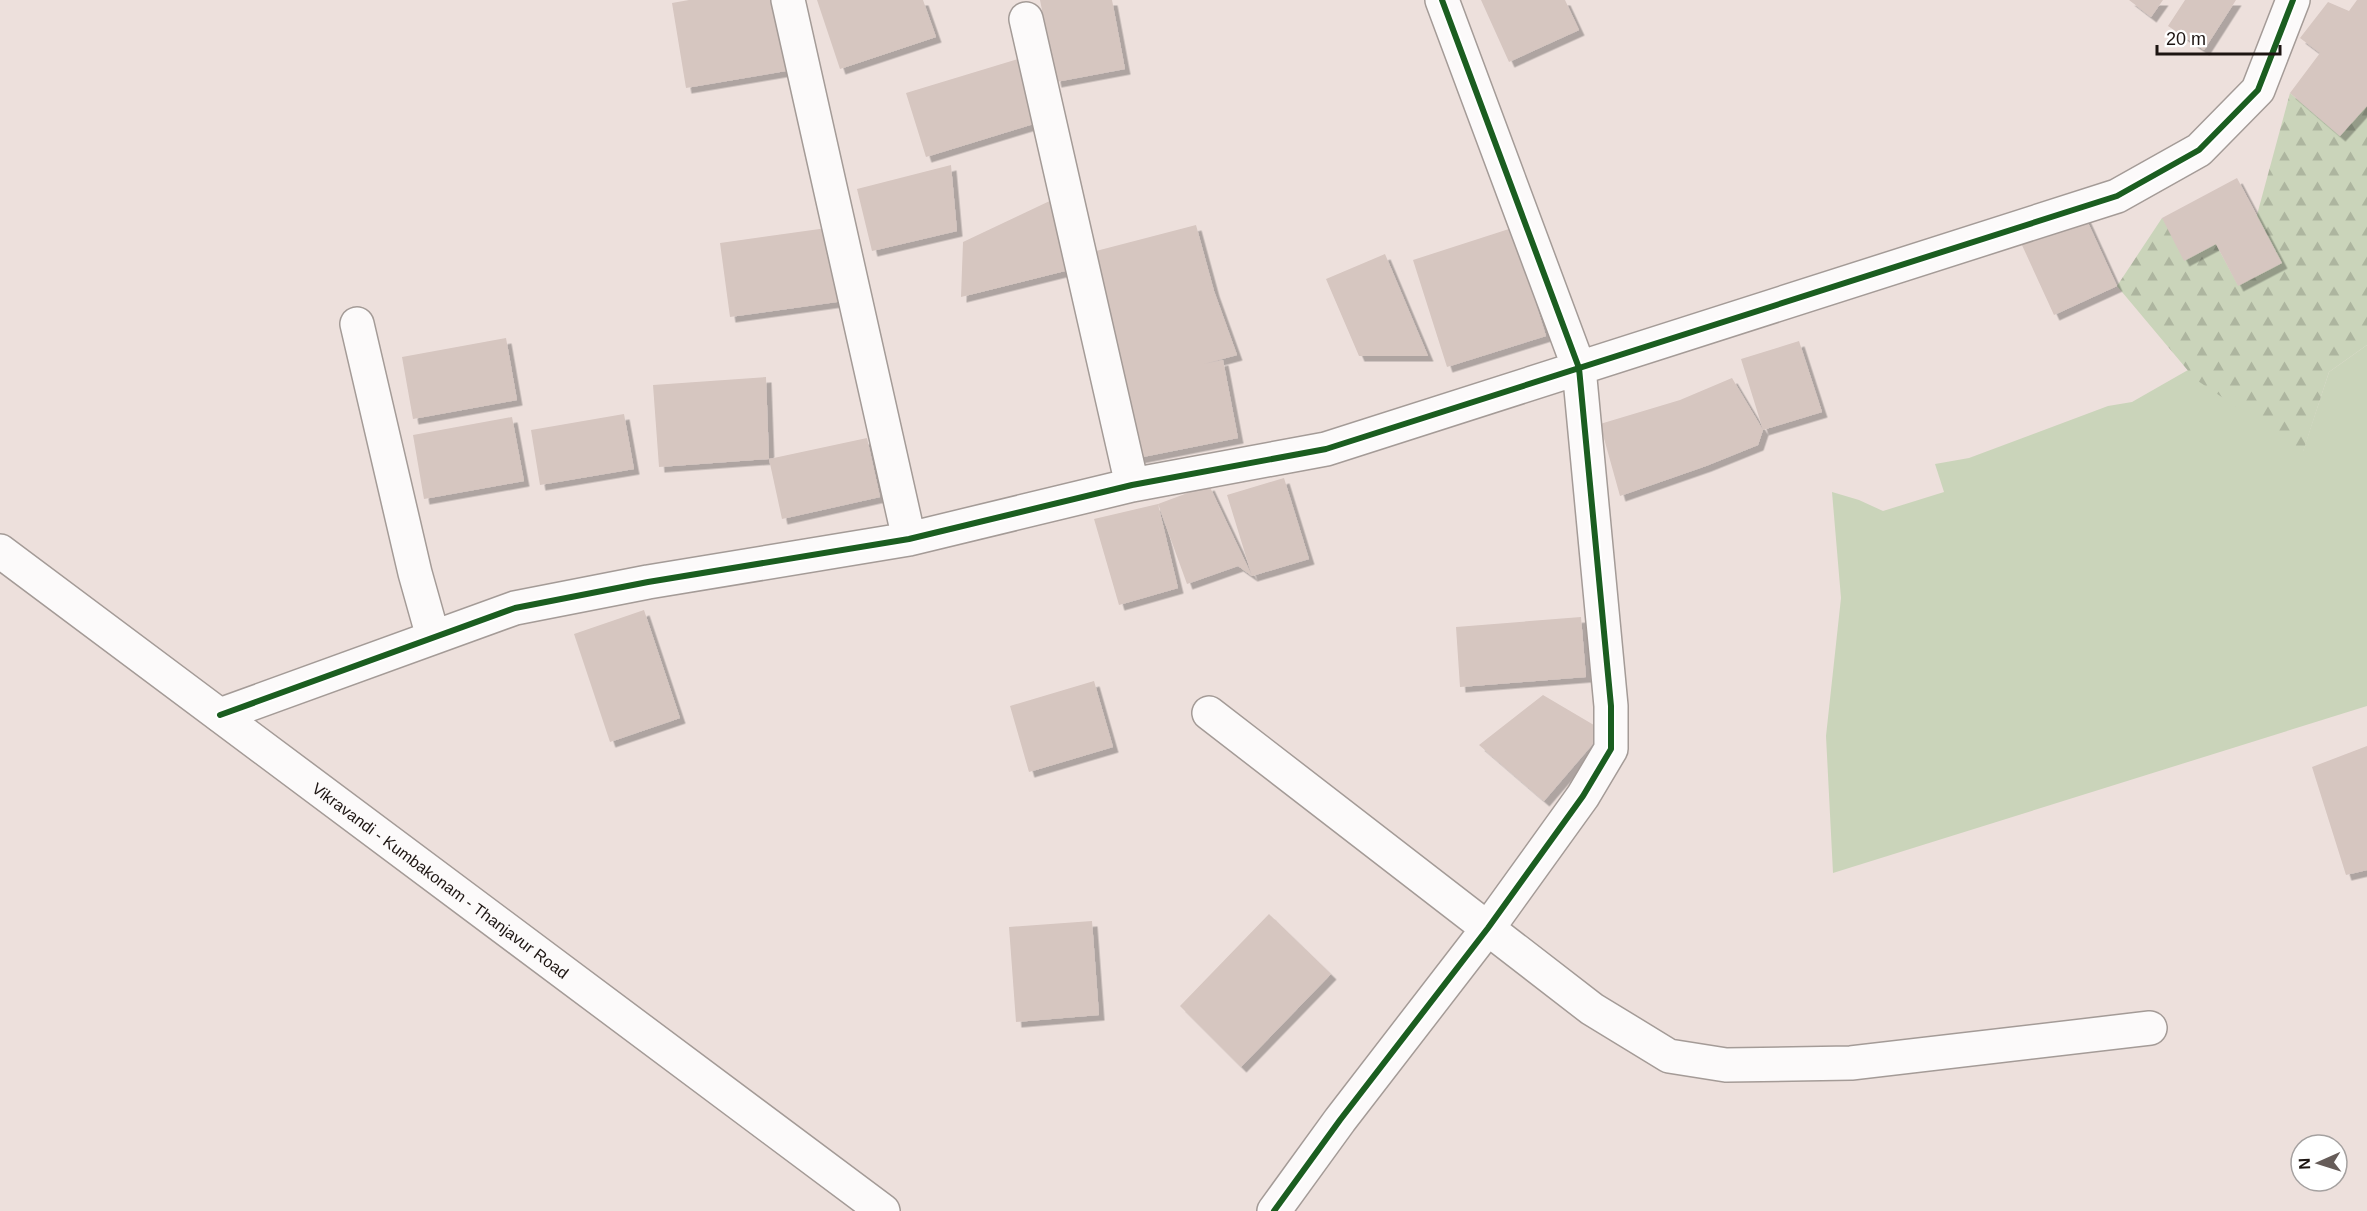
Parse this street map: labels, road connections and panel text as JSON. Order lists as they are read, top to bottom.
{
  "streets": {
    "street": ["Vikravandi - Kumbakonam - Thanjavur Road"]
  },
  "scale_bar": "20 m",
  "north": "left"
}
